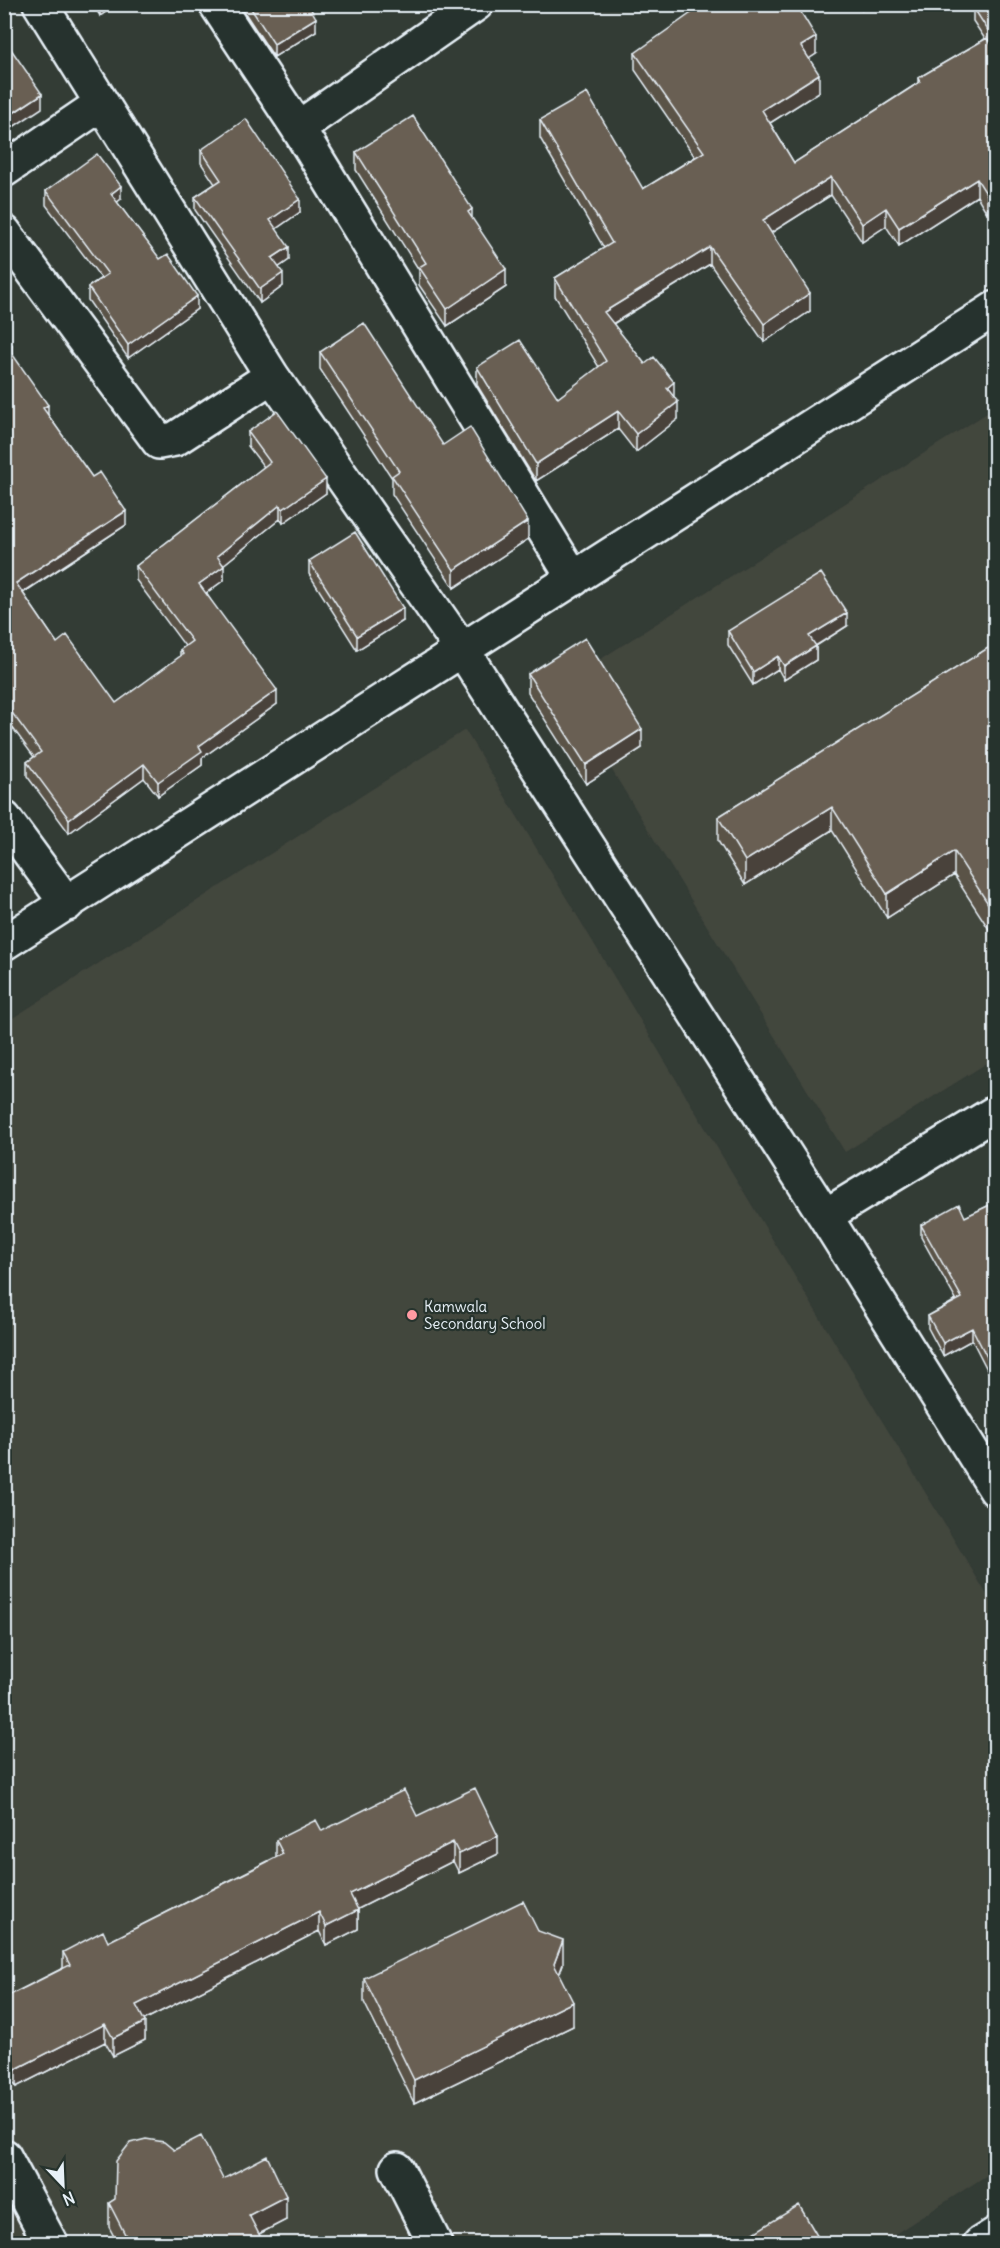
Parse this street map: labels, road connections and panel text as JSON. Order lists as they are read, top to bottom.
{
  "places": ["Kamwala Secondary School"],
  "north": "bottom right"
}
